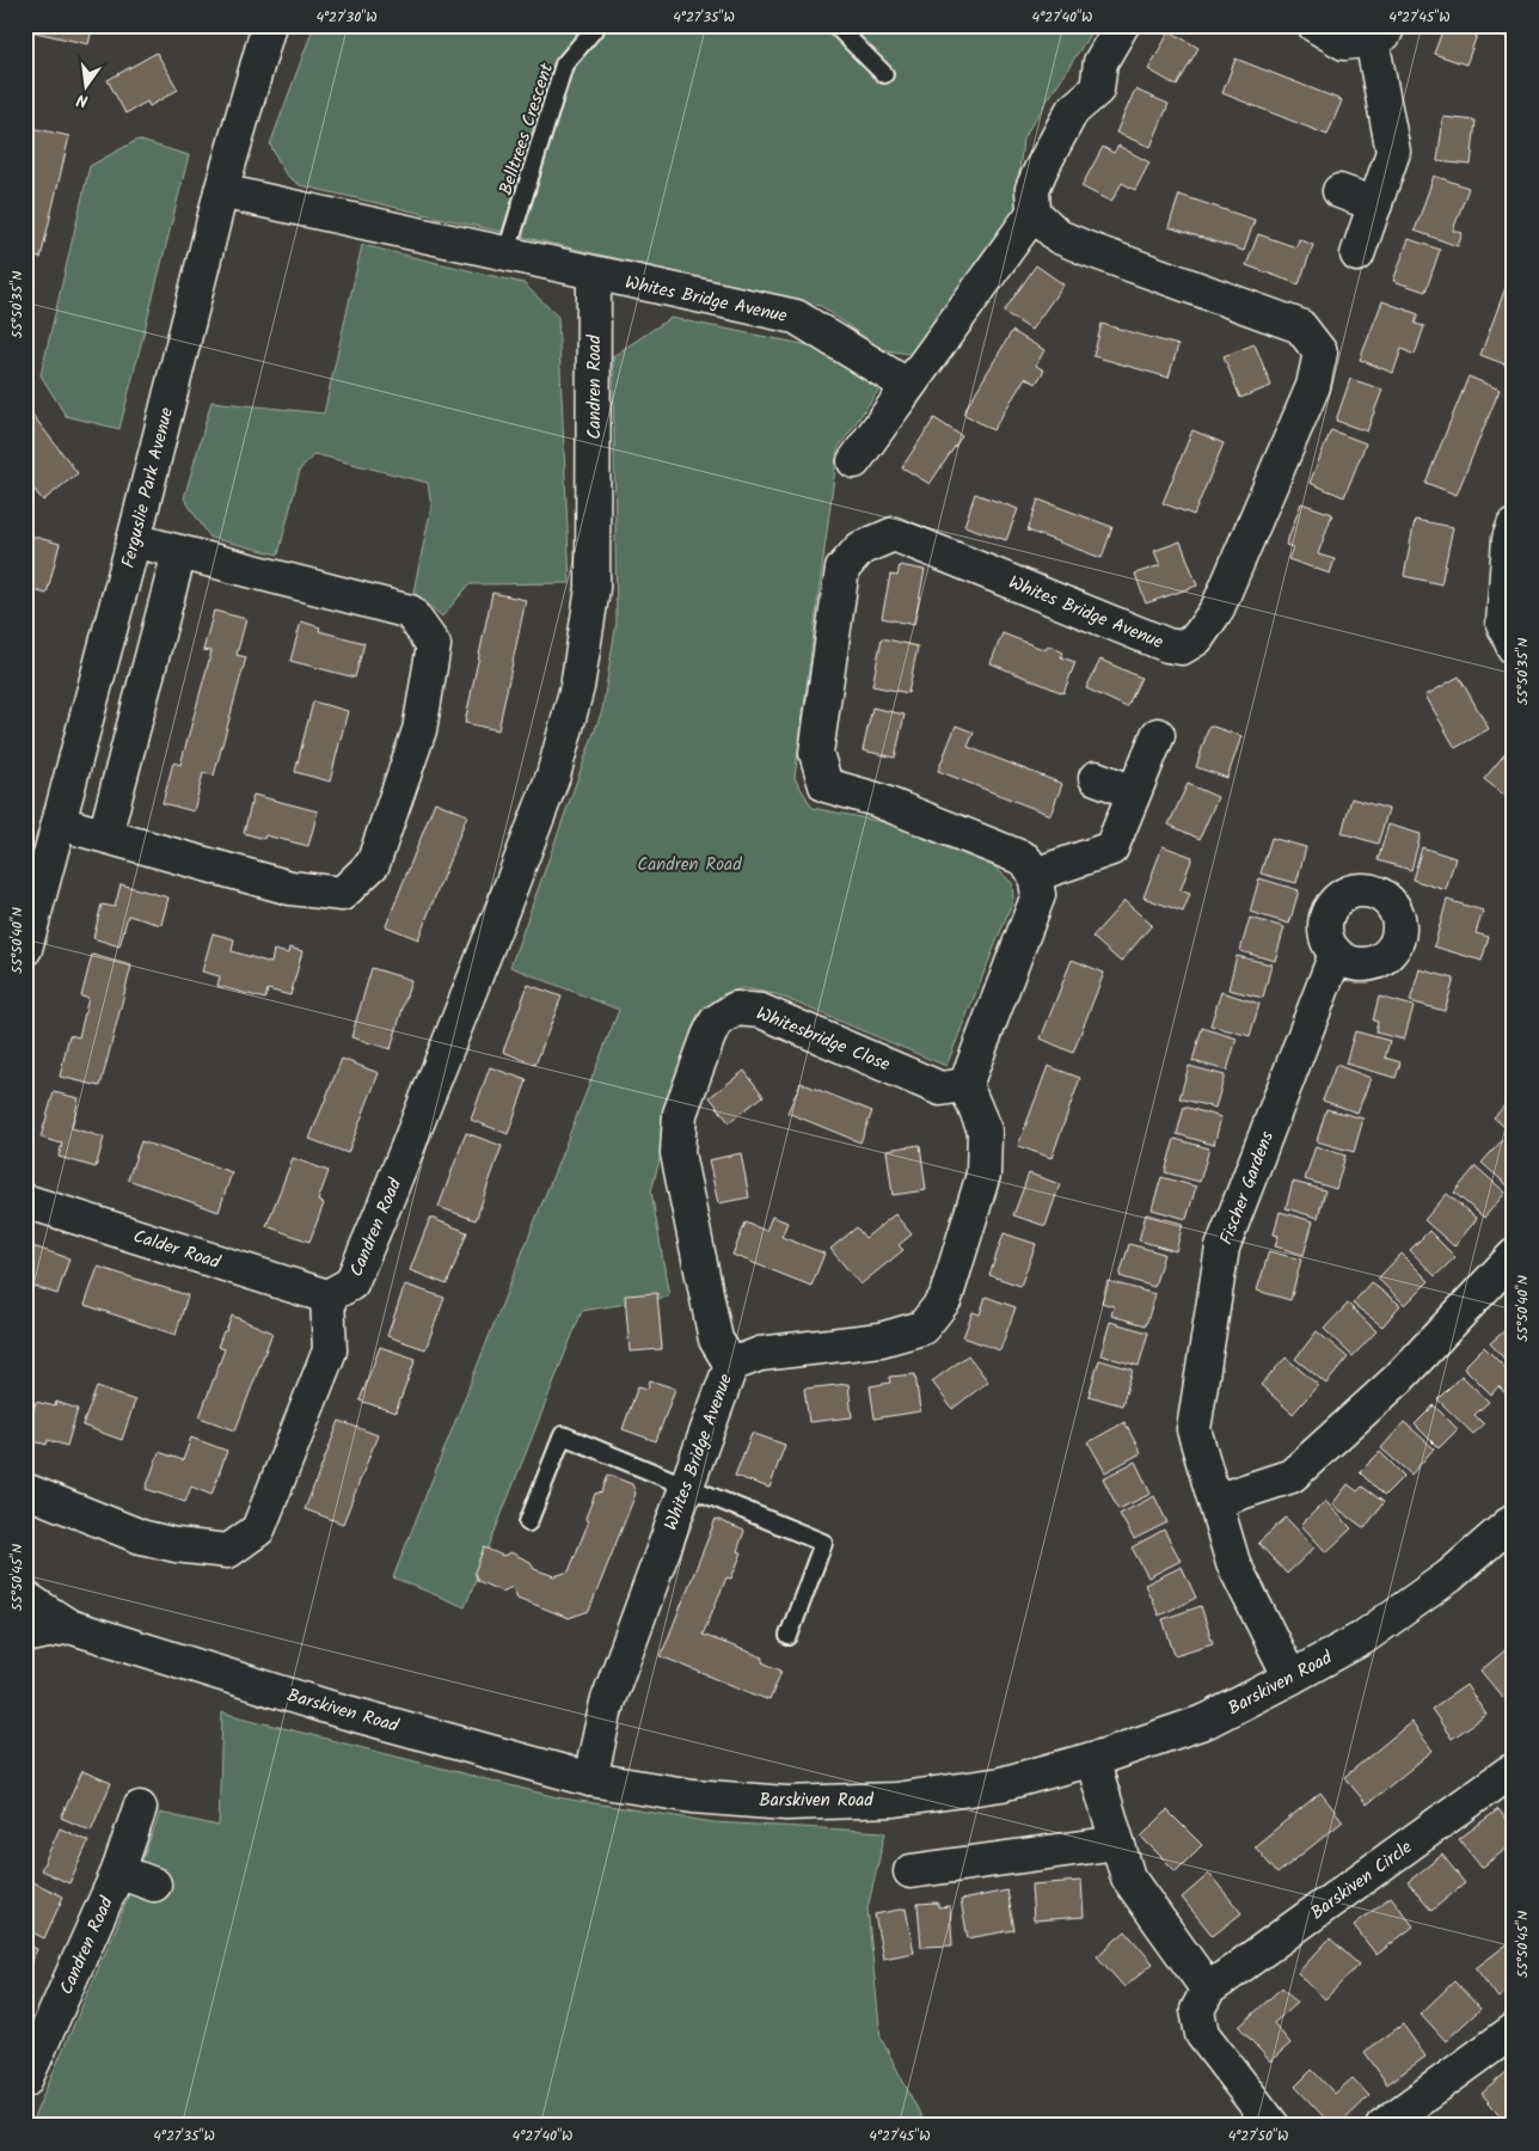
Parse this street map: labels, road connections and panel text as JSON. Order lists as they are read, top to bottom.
{
  "streets": {
    "street": [
      "Whites Bridge Avenue",
      "Candren Road",
      "Ferguslie Park Avenue",
      "Whitesbridge Close",
      "Fischer Gardens",
      "Calder Road",
      "Barskiven Road",
      "Barskiven Circle"
    ],
    "lane": ["Belltrees Crescent"]
  },
  "crossings": [
    ["Whites Bridge Avenue", "Candren Road"],
    ["Whites Bridge Avenue", "Whitesbridge Close"],
    ["Whites Bridge Avenue", "Barskiven Road"],
    ["Candren Road", "Calder Road"],
    ["Fischer Gardens", "Barskiven Road"]
  ],
  "parks": ["Candren Road"],
  "north": "bottom",
  "coordinates": [
    "4°27'30\"W",
    "4°27'35\"W",
    "4°27'40\"W",
    "4°27'45\"W",
    "55°50'35\"N",
    "55°50'40\"N",
    "55°50'45\"N",
    "4°27'50\"W"
  ]
}
